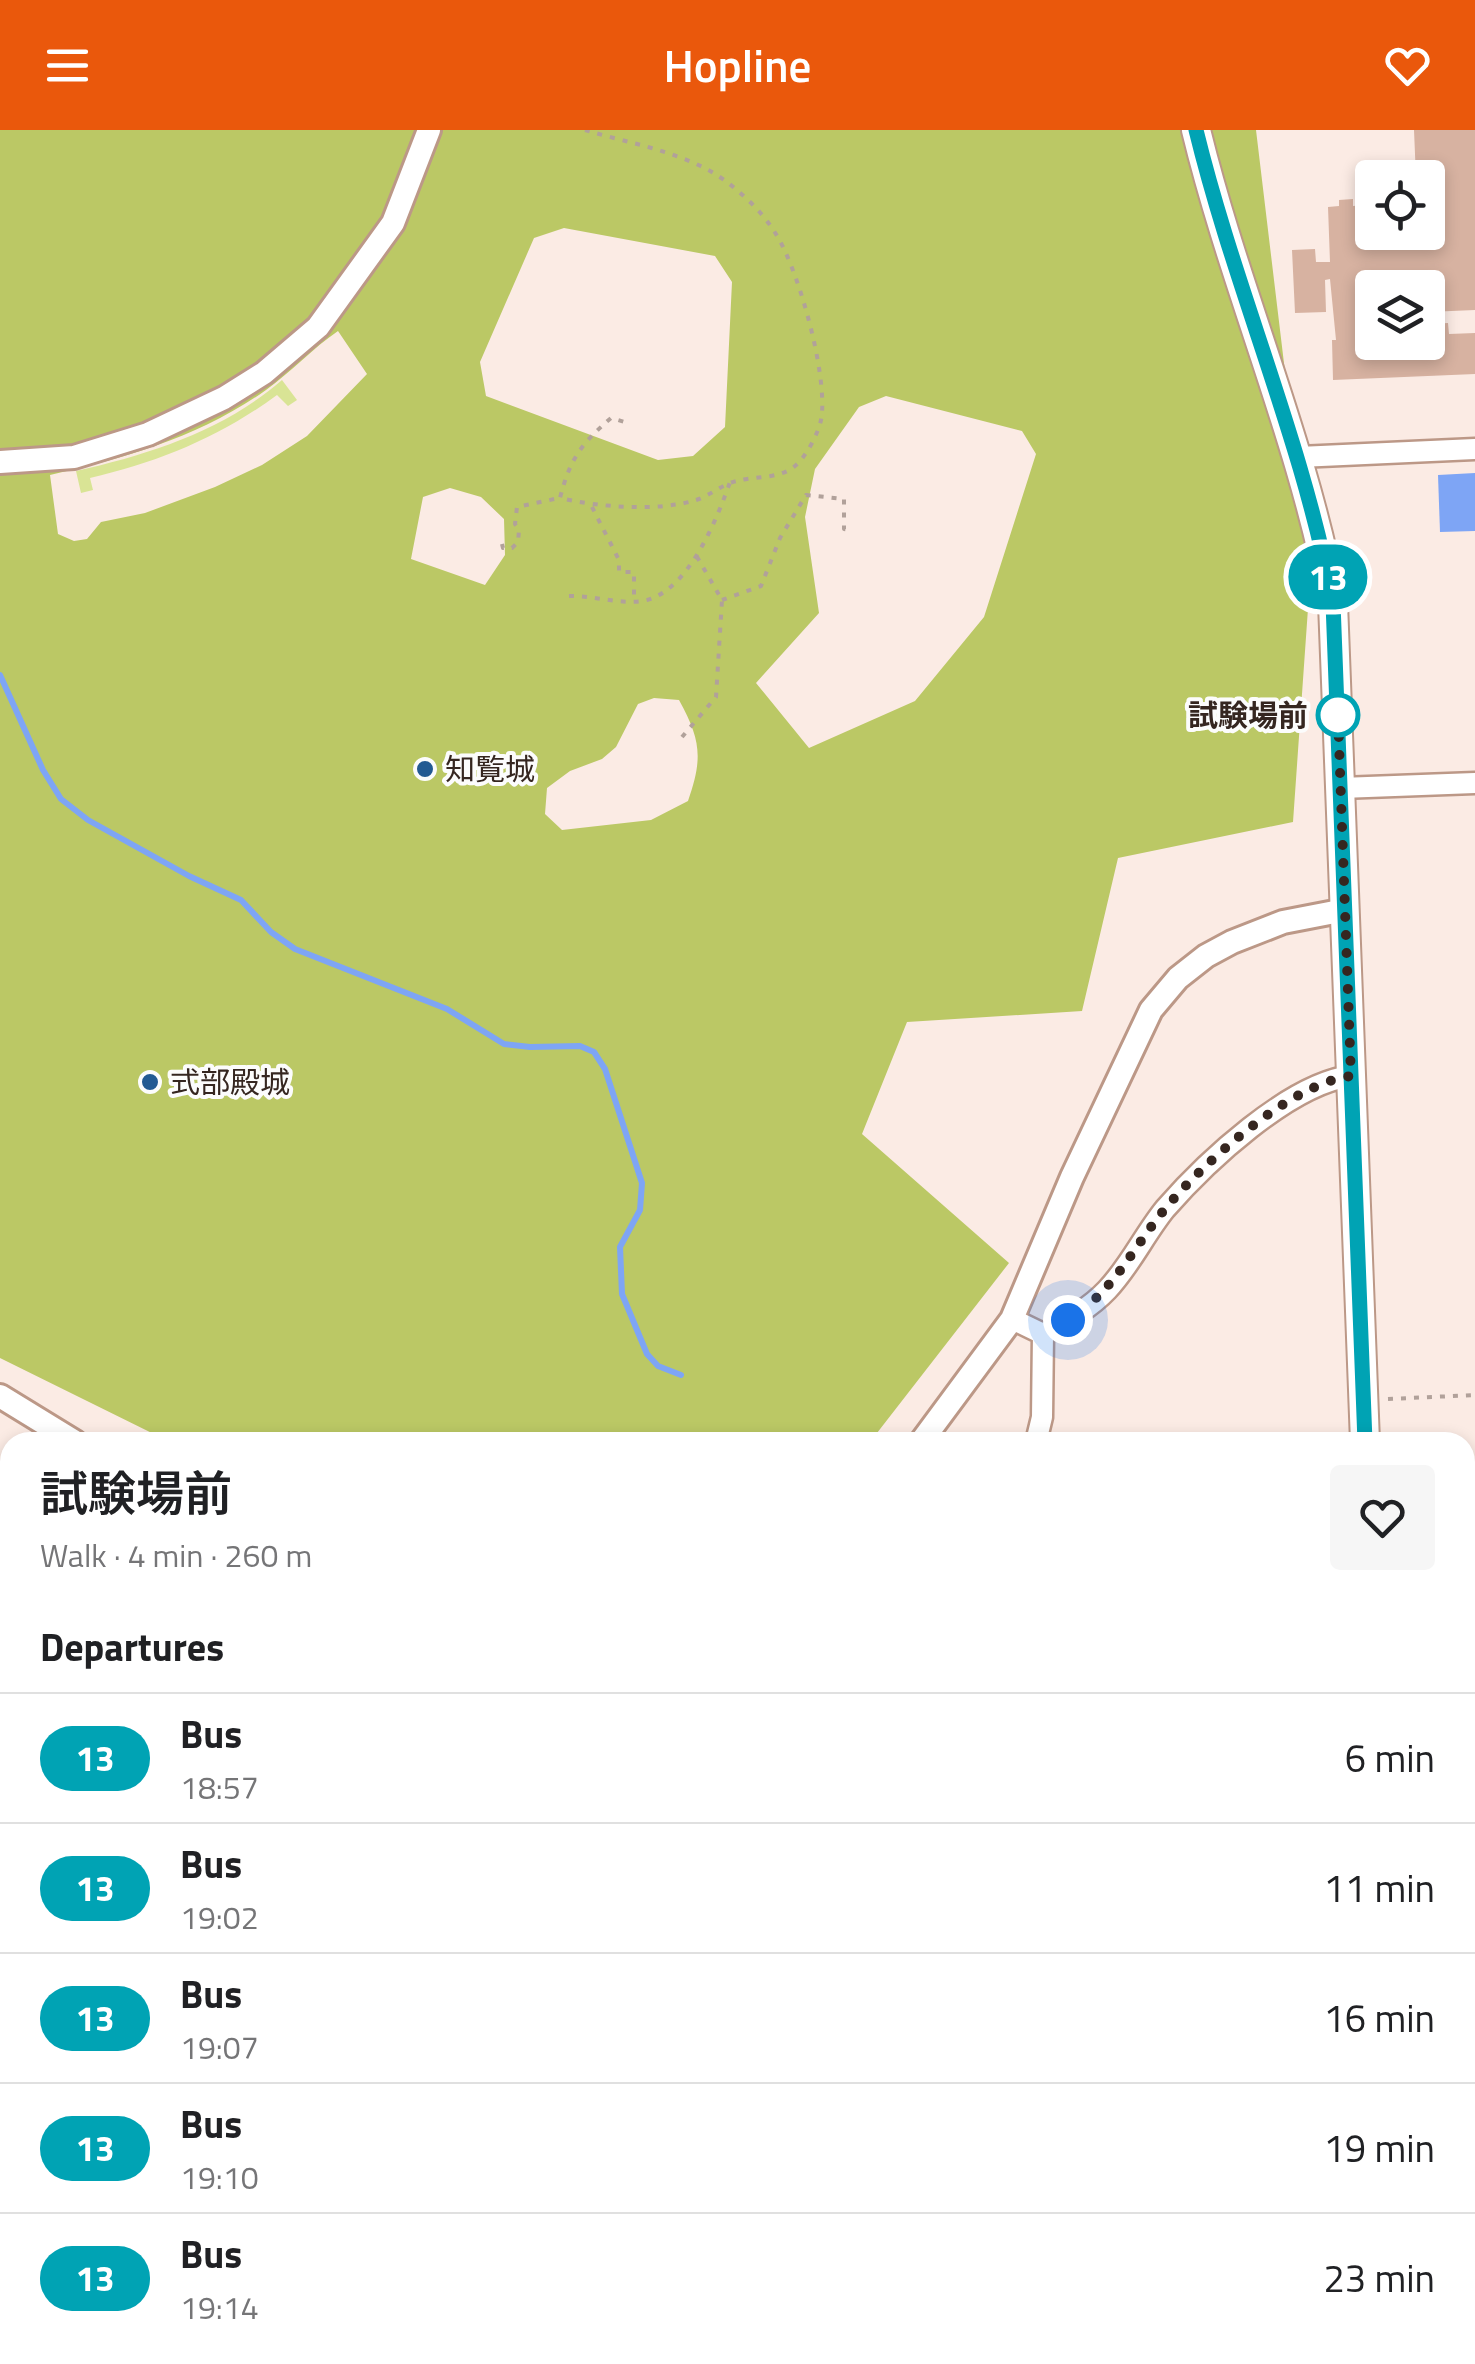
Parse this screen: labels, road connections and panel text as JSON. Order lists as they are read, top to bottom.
{
  "places": ["試験場前", "知覧城", "式部殿城"],
  "lines": ["bus line 13"],
  "page": {
    "header": "Hopline",
    "on_map": "13",
    "heading": [
      ["試験場前", "Walk · 4 min · 260 m"],
      "Departures"
    ],
    "list": [
      {
        "mark": "13",
        "name": "Bus",
        "note": "18:57",
        "value": "6 min"
      },
      {
        "mark": "13",
        "name": "Bus",
        "note": "19:02",
        "value": "11 min"
      },
      {
        "mark": "13",
        "name": "Bus",
        "note": "19:07",
        "value": "16 min"
      },
      {
        "mark": "13",
        "name": "Bus",
        "note": "19:10",
        "value": "19 min"
      },
      {
        "mark": "13",
        "name": "Bus",
        "note": "19:14",
        "value": "23 min"
      }
    ]
  }
}
